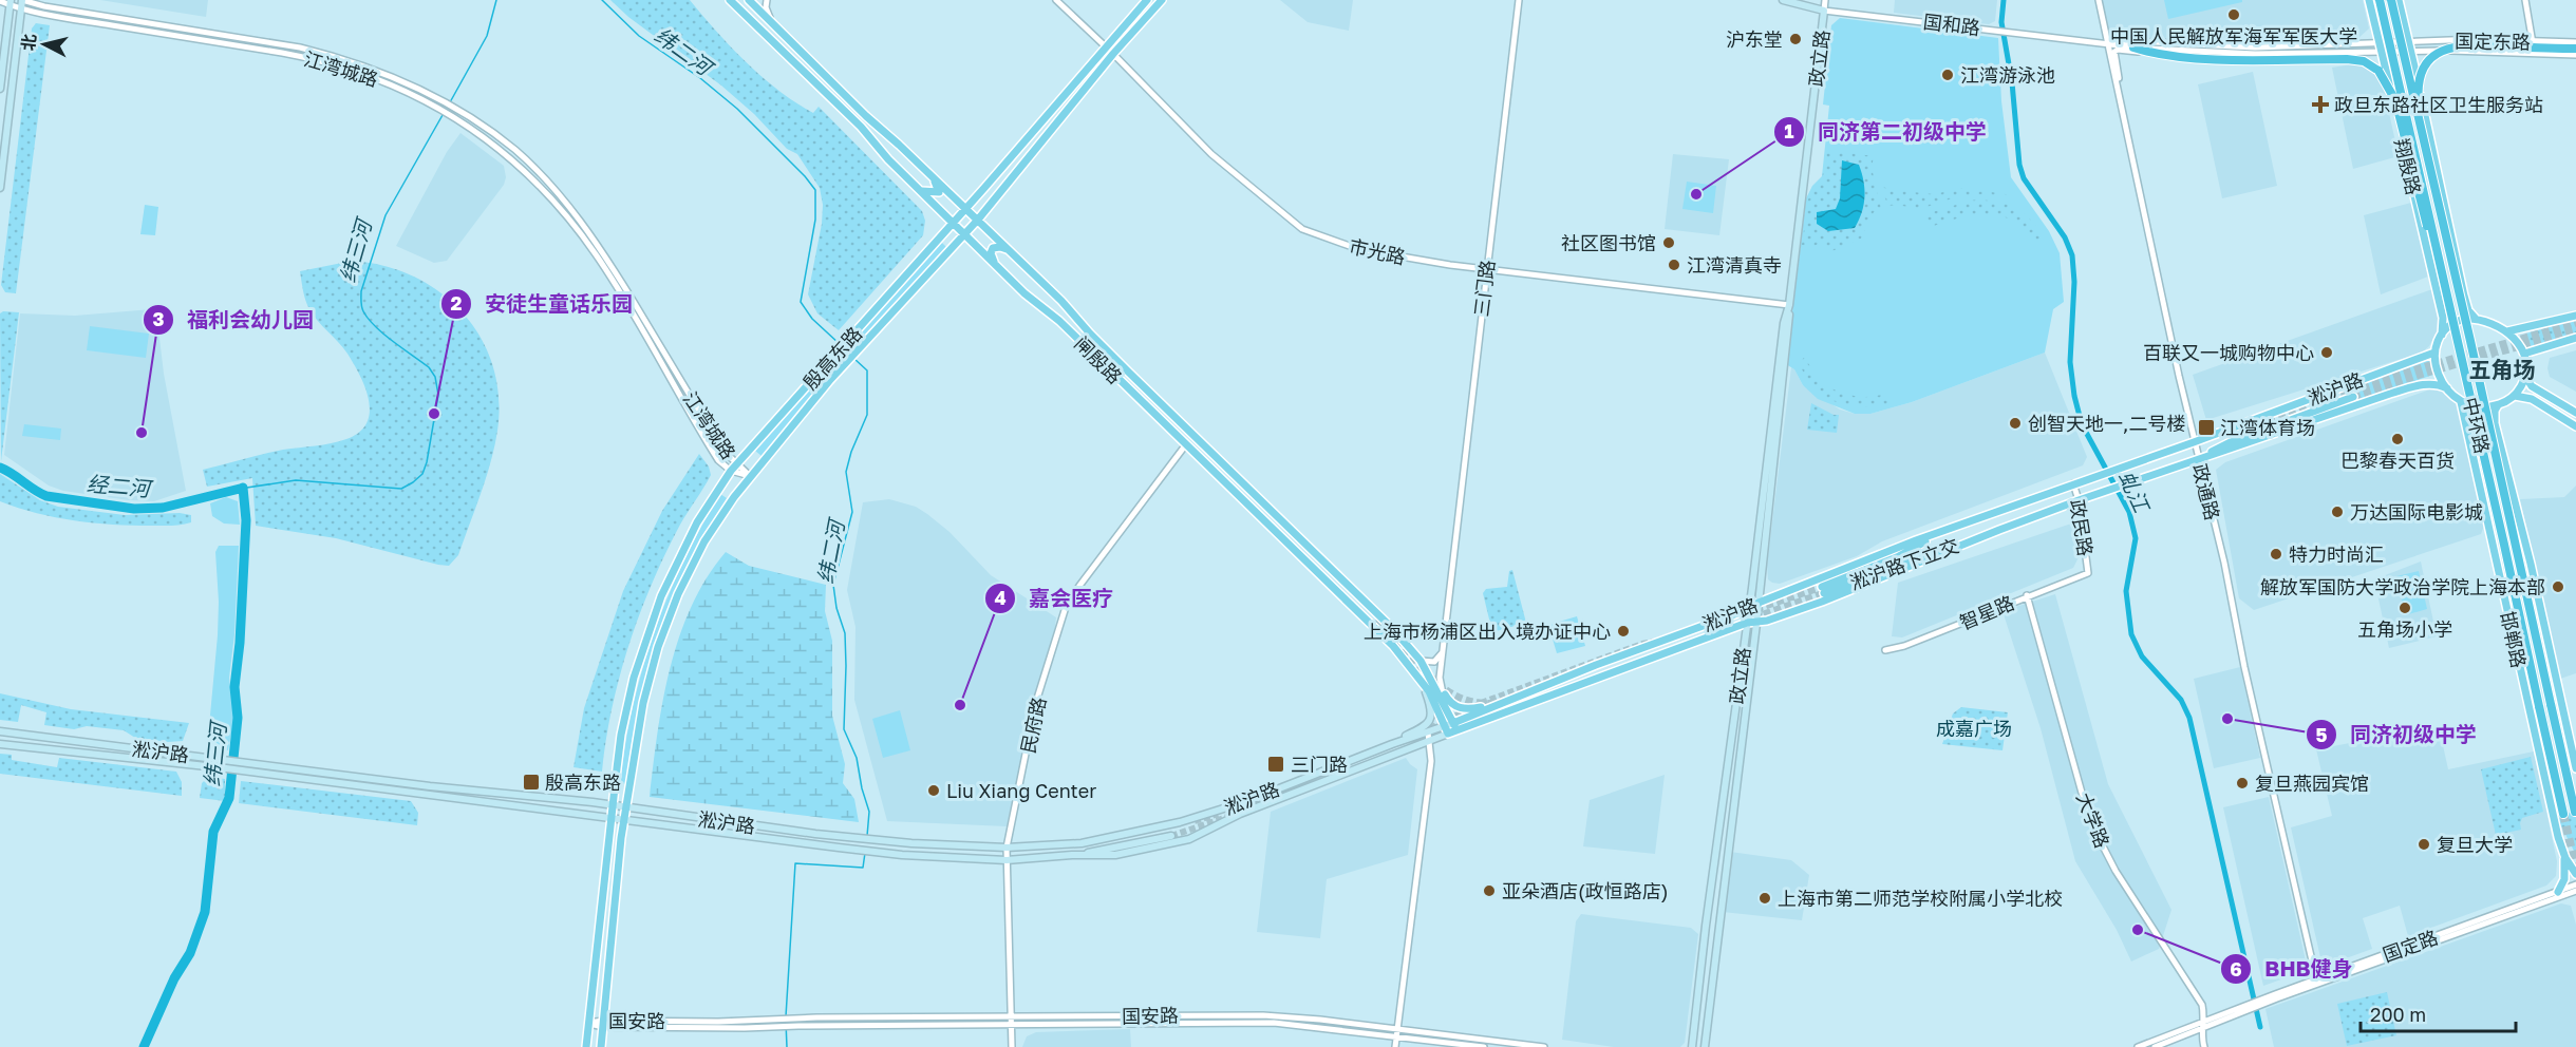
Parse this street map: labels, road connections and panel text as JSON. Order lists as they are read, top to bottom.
{
  "streets": {
    "highway": ["中环路"],
    "main road": [
      "国和路",
      "政立路",
      "翔殷路",
      "殷高东路",
      "闸殷路",
      "淞沪路",
      "淞沪路下立交",
      "邯郸路"
    ],
    "street": [
      "国定东路",
      "江湾城路",
      "市光路",
      "三门路",
      "政通路",
      "政民路",
      "智星路",
      "民府路",
      "大学路",
      "国定路",
      "国安路"
    ]
  },
  "crossings": [
    ["国和路", "政立路"],
    ["国和路", "翔殷路"],
    ["国和路", "政通路"],
    ["国定东路", "翔殷路"],
    ["政立路", "市光路"],
    ["政立路", "淞沪路"],
    ["江湾城路", "殷高东路"],
    ["翔殷路", "淞沪路"],
    ["翔殷路", "邯郸路"],
    ["市光路", "三门路"],
    ["市光路", "殷高东路"],
    ["三门路", "闸殷路"],
    ["殷高东路", "闸殷路"],
    ["殷高东路", "淞沪路"],
    ["殷高东路", "国安路"],
    ["闸殷路", "淞沪路"],
    ["闸殷路", "民府路"],
    ["淞沪路", "政通路"],
    ["淞沪路", "政民路"],
    ["淞沪路", "淞沪路下立交"],
    ["淞沪路", "邯郸路"],
    ["淞沪路", "民府路"],
    ["政通路", "国定路"],
    ["政民路", "智星路"],
    ["智星路", "大学路"],
    ["民府路", "国安路"],
    ["大学路", "国定路"]
  ],
  "districts": ["五角场"],
  "water": [
    "纬二河",
    "纬三河",
    "经二河",
    "虬江"
  ],
  "parks": ["成嘉广场"],
  "places": {
    "other": [
      "中国人民解放军海军军医大学",
      "沪东堂",
      "江湾游泳池",
      "同济第二初级中学",
      "社区图书馆",
      "江湾清真寺",
      "百联又一城购物中心",
      "安徒生童话乐园",
      "创智天地一,二号楼",
      "福利会幼儿园",
      "巴黎春天百货",
      "万达国际电影城",
      "特力时尚汇",
      "解放军国防大学政治学院上海本部",
      "五角场小学",
      "上海市杨浦区出入境办证中心",
      "嘉会医疗",
      "同济初级中学",
      "复旦燕园宾馆",
      "Liu Xiang Center",
      "复旦大学",
      "亚朵酒店(政恒路店)",
      "上海市第二师范学校附属小学北校",
      "BHB健身"
    ],
    "health": ["政旦东路社区卫生服务站"],
    "transit": ["江湾体育场", "三门路", "殷高东路"]
  },
  "scale_bar": "200 m",
  "north": "left"
}
